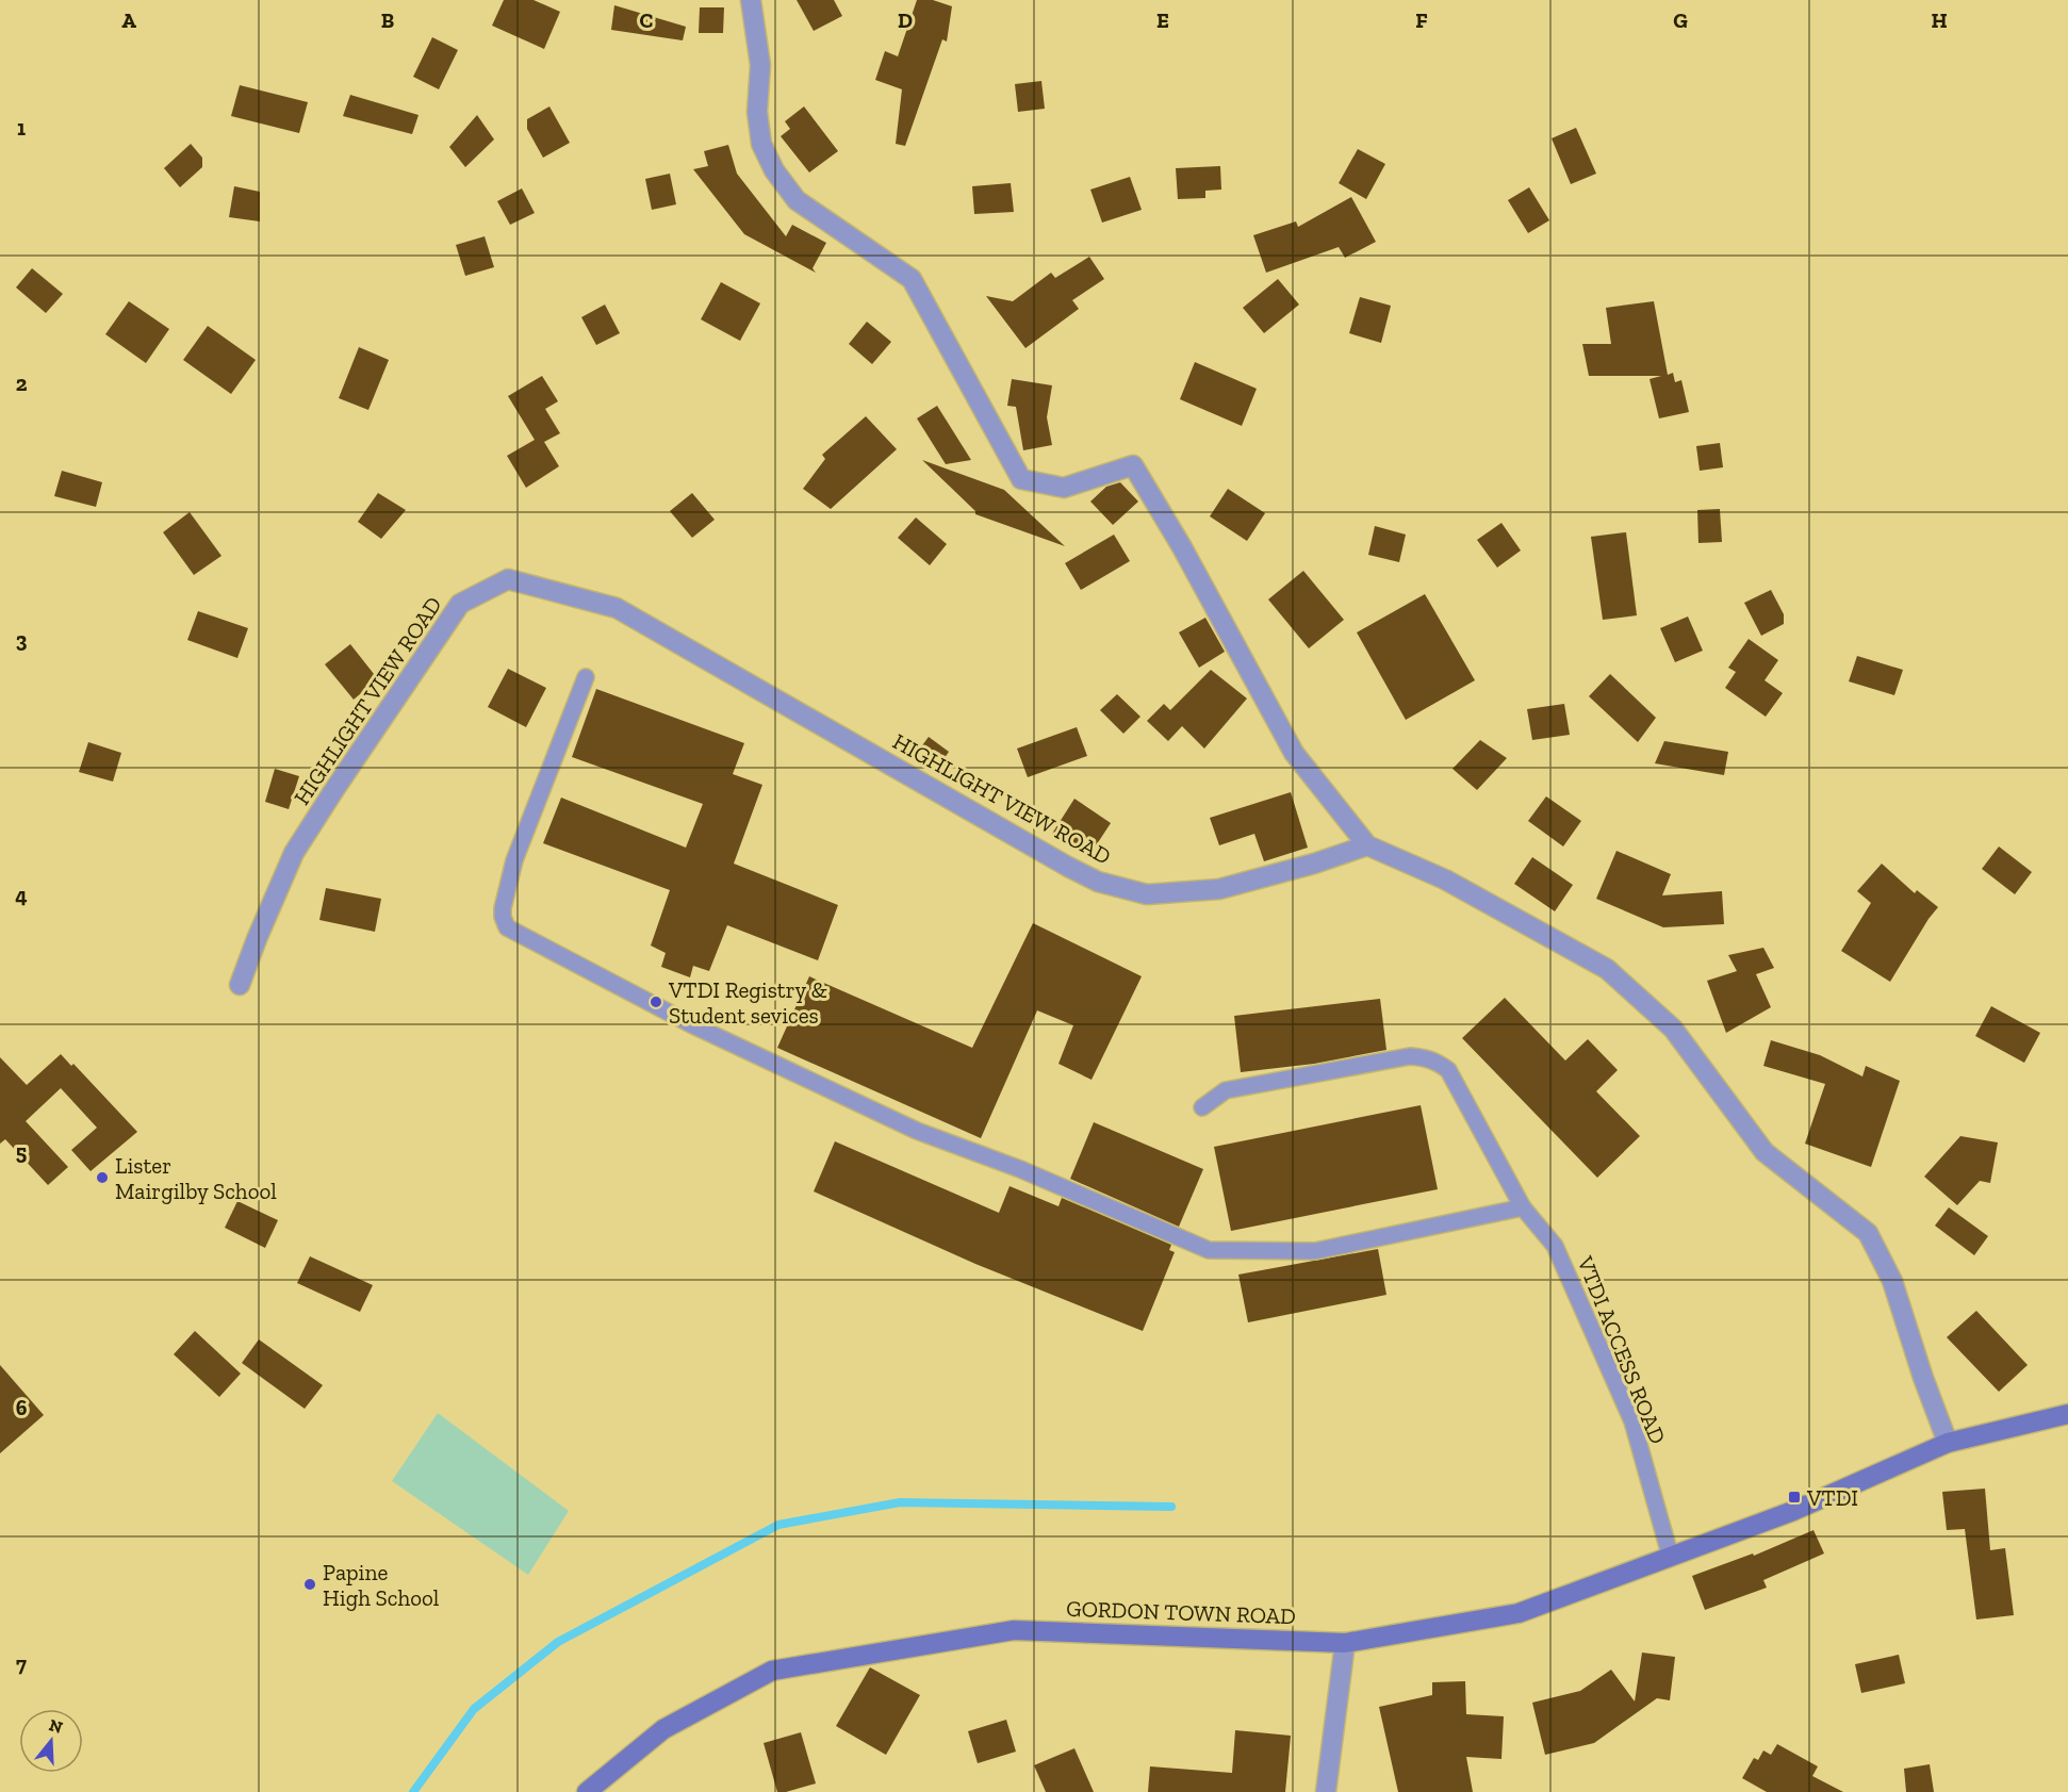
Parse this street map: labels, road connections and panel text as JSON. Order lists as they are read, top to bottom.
{
  "streets": {
    "main road": ["GORDON TOWN ROAD"],
    "street": ["HIGHLIGHT VIEW ROAD"],
    "lane": ["VTDI ACCESS ROAD"]
  },
  "crossings": [
    ["VTDI ACCESS ROAD", "GORDON TOWN ROAD"]
  ],
  "places": {
    "other": ["VTDI Registry & Student sevices", "Lister Mairgilby School", "Papine High School"],
    "transit": ["VTDI"]
  },
  "north": "top",
  "grid": {
    "columns": [
      "A",
      "B",
      "C",
      "D",
      "E",
      "F",
      "G",
      "H"
    ],
    "rows": [
      "1",
      "2",
      "3",
      "4",
      "5",
      "6",
      "7"
    ]
  }
}
